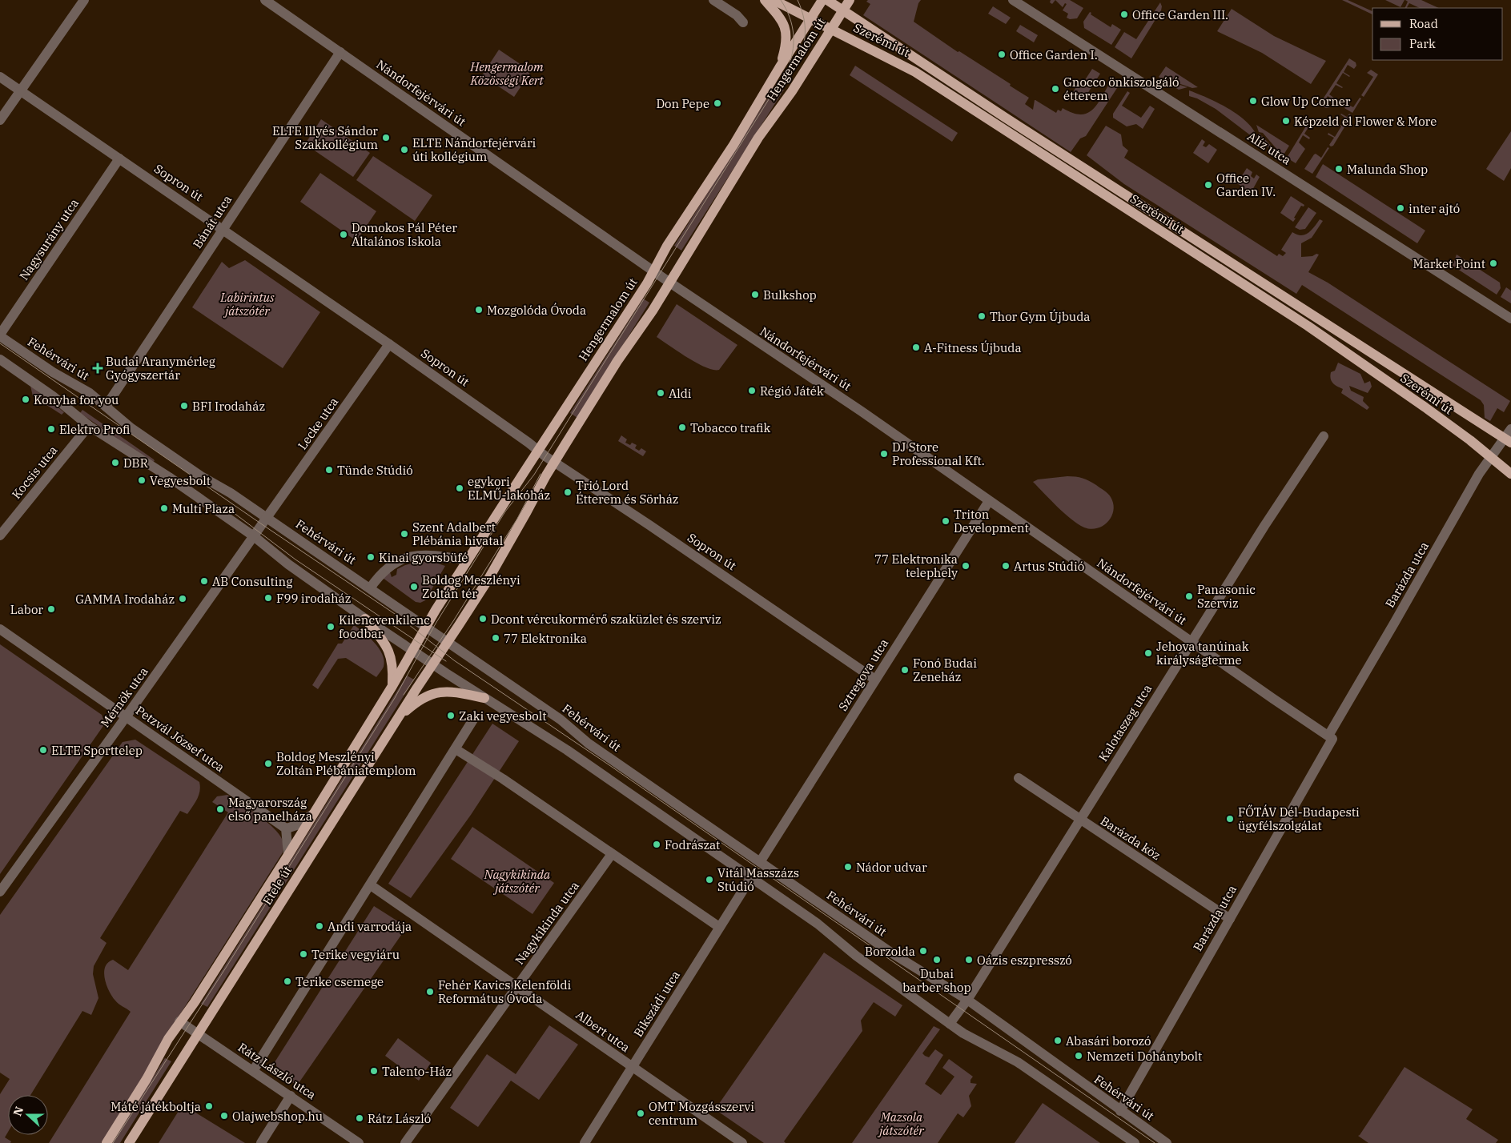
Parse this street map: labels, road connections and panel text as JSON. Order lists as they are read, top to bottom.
{
  "streets": {
    "main road": ["Szerémi út", "Hengermalom út", "Etele út"],
    "street": [
      "Nándorfejérvári út",
      "Alíz utca",
      "Sopron út",
      "Bánát utca",
      "Nagysurány utca",
      "Fehérvári út",
      "Lecke utca",
      "Kocsis utca",
      "Barázda utca",
      "Sztregova utca",
      "Mérnök utca",
      "Kalotaszeg utca",
      "Petzvál József utca",
      "Barázda köz",
      "Nagykikinda utca",
      "Bikszádi utca",
      "Albert utca",
      "Rátz László utca"
    ]
  },
  "crossings": [
    ["Szerémi út", "Hengermalom út"],
    ["Szerémi út", "Barázda utca"],
    ["Hengermalom út", "Nándorfejérvári út"],
    ["Hengermalom út", "Sopron út"],
    ["Hengermalom út", "Fehérvári út"],
    ["Hengermalom út", "Etele út"],
    ["Nándorfejérvári út", "Bánát utca"],
    ["Nándorfejérvári út", "Barázda utca"],
    ["Nándorfejérvári út", "Sztregova utca"],
    ["Nándorfejérvári út", "Kalotaszeg utca"],
    ["Sopron út", "Bánát utca"],
    ["Sopron út", "Nagysurány utca"],
    ["Sopron út", "Lecke utca"],
    ["Sopron út", "Sztregova utca"],
    ["Bánát utca", "Fehérvári út"],
    ["Nagysurány utca", "Fehérvári út"],
    ["Fehérvári út", "Lecke utca"],
    ["Fehérvári út", "Barázda utca"],
    ["Fehérvári út", "Sztregova utca"],
    ["Fehérvári út", "Kalotaszeg utca"],
    ["Fehérvári út", "Etele út"],
    ["Lecke utca", "Mérnök utca"],
    ["Barázda utca", "Barázda köz"],
    ["Mérnök utca", "Petzvál József utca"],
    ["Kalotaszeg utca", "Barázda köz"],
    ["Etele út", "Rátz László utca"],
    ["Nagykikinda utca", "Albert utca"],
    ["Bikszádi utca", "Albert utca"]
  ],
  "parks": [
    "Hengermalom Közösségi Kert",
    "Labirintus játszótér",
    "Nagykikinda játszótér",
    "Mazsola játszótér"
  ],
  "places": {
    "other": [
      "Office Garden III.",
      "Office Garden I.",
      "Gnocco önkiszolgáló étterem",
      "Glow Up Corner",
      "Don Pepe",
      "Képzeld el Flower & More",
      "ELTE Illyés Sándor Szakkollégium",
      "ELTE Nándorfejérvári úti kollégium",
      "Malunda Shop",
      "Office Garden IV.",
      "inter ajtó",
      "Domokos Pál Péter Általános Iskola",
      "Market Point",
      "Bulkshop",
      "Mozgolóda Óvoda",
      "Thor Gym Újbuda",
      "A-Fitness Újbuda",
      "Régió Játék",
      "Aldi",
      "Konyha for you",
      "BFI Irodaház",
      "Tobacco trafik",
      "Elektro Profi",
      "DJ Store Professional Kft.",
      "DBR",
      "Tünde Stúdió",
      "Vegyesbolt",
      "egykori ELMŰ-lakóház",
      "Trió Lord Étterem és Sörház",
      "Multi Plaza",
      "Triton Development",
      "Szent Adalbert Plébánia hivatal",
      "Kinai gyorsbüfé",
      "77 Elektronika telephely",
      "Artus Stúdió",
      "AB Consulting",
      "Boldog Meszlényi Zoltán tér",
      "Panasonic Szerviz",
      "F99 irodaház",
      "GAMMA Irodaház",
      "Labor",
      "Dcont vércukormérő szaküzlet és szerviz",
      "Kilencvenkilenc foodbar",
      "77 Elektronika",
      "Jehova tanúinak királyságterme",
      "Fonó Budai Zeneház",
      "Zaki vegyesbolt",
      "ELTE Sporttelep",
      "Boldog Meszlényi Zoltán Plébániatemplom",
      "Magyarország első panelháza",
      "FŐTÁV Dél-Budapesti ügyfélszolgálat",
      "Fodrászat",
      "Nádor udvar",
      "Vitál Masszázs Stúdió",
      "Andi varrodája",
      "Borzolda",
      "Terike vegyiáru",
      "Dubai barber shop",
      "Oázis eszpresszó",
      "Terike csemege",
      "Fehér Kavics Kelenföldi Református Óvoda",
      "Abasári borozó",
      "Nemzeti Dohánybolt",
      "Talento-Ház",
      "Máté játékboltja",
      "OMT Mozgásszervi centrum",
      "Olajwebshop.hu",
      "Rátz László"
    ],
    "health": ["Budai Aranymérleg Gyógyszertár"]
  },
  "legend": ["Road", "Park"],
  "north": "left"
}
